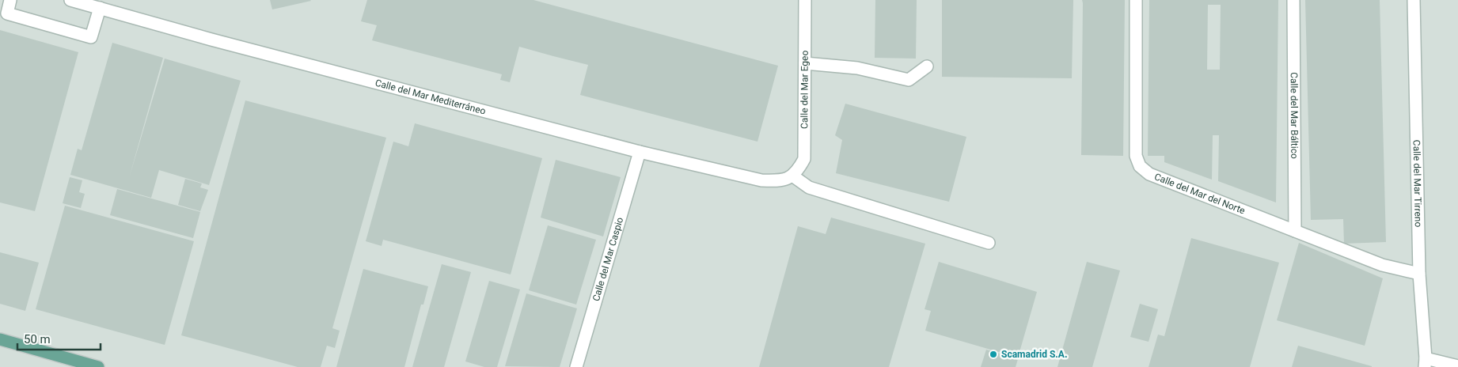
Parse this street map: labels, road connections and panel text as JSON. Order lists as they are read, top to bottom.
{
  "streets": {
    "street": [
      "Calle del Mar Egeo",
      "Calle del Mar Mediterráneo",
      "Calle del Mar Báltico",
      "Calle del Mar Tirreno",
      "Calle del Mar del Norte",
      "Calle del Mar Caspio"
    ]
  },
  "crossings": [
    ["Calle del Mar Egeo", "Calle del Mar Mediterráneo"],
    ["Calle del Mar Mediterráneo", "Calle del Mar Caspio"],
    ["Calle del Mar Báltico", "Calle del Mar del Norte"],
    ["Calle del Mar Tirreno", "Calle del Mar del Norte"]
  ],
  "places": ["Scamadrid S.A."],
  "scale_bar": "50 m"
}
